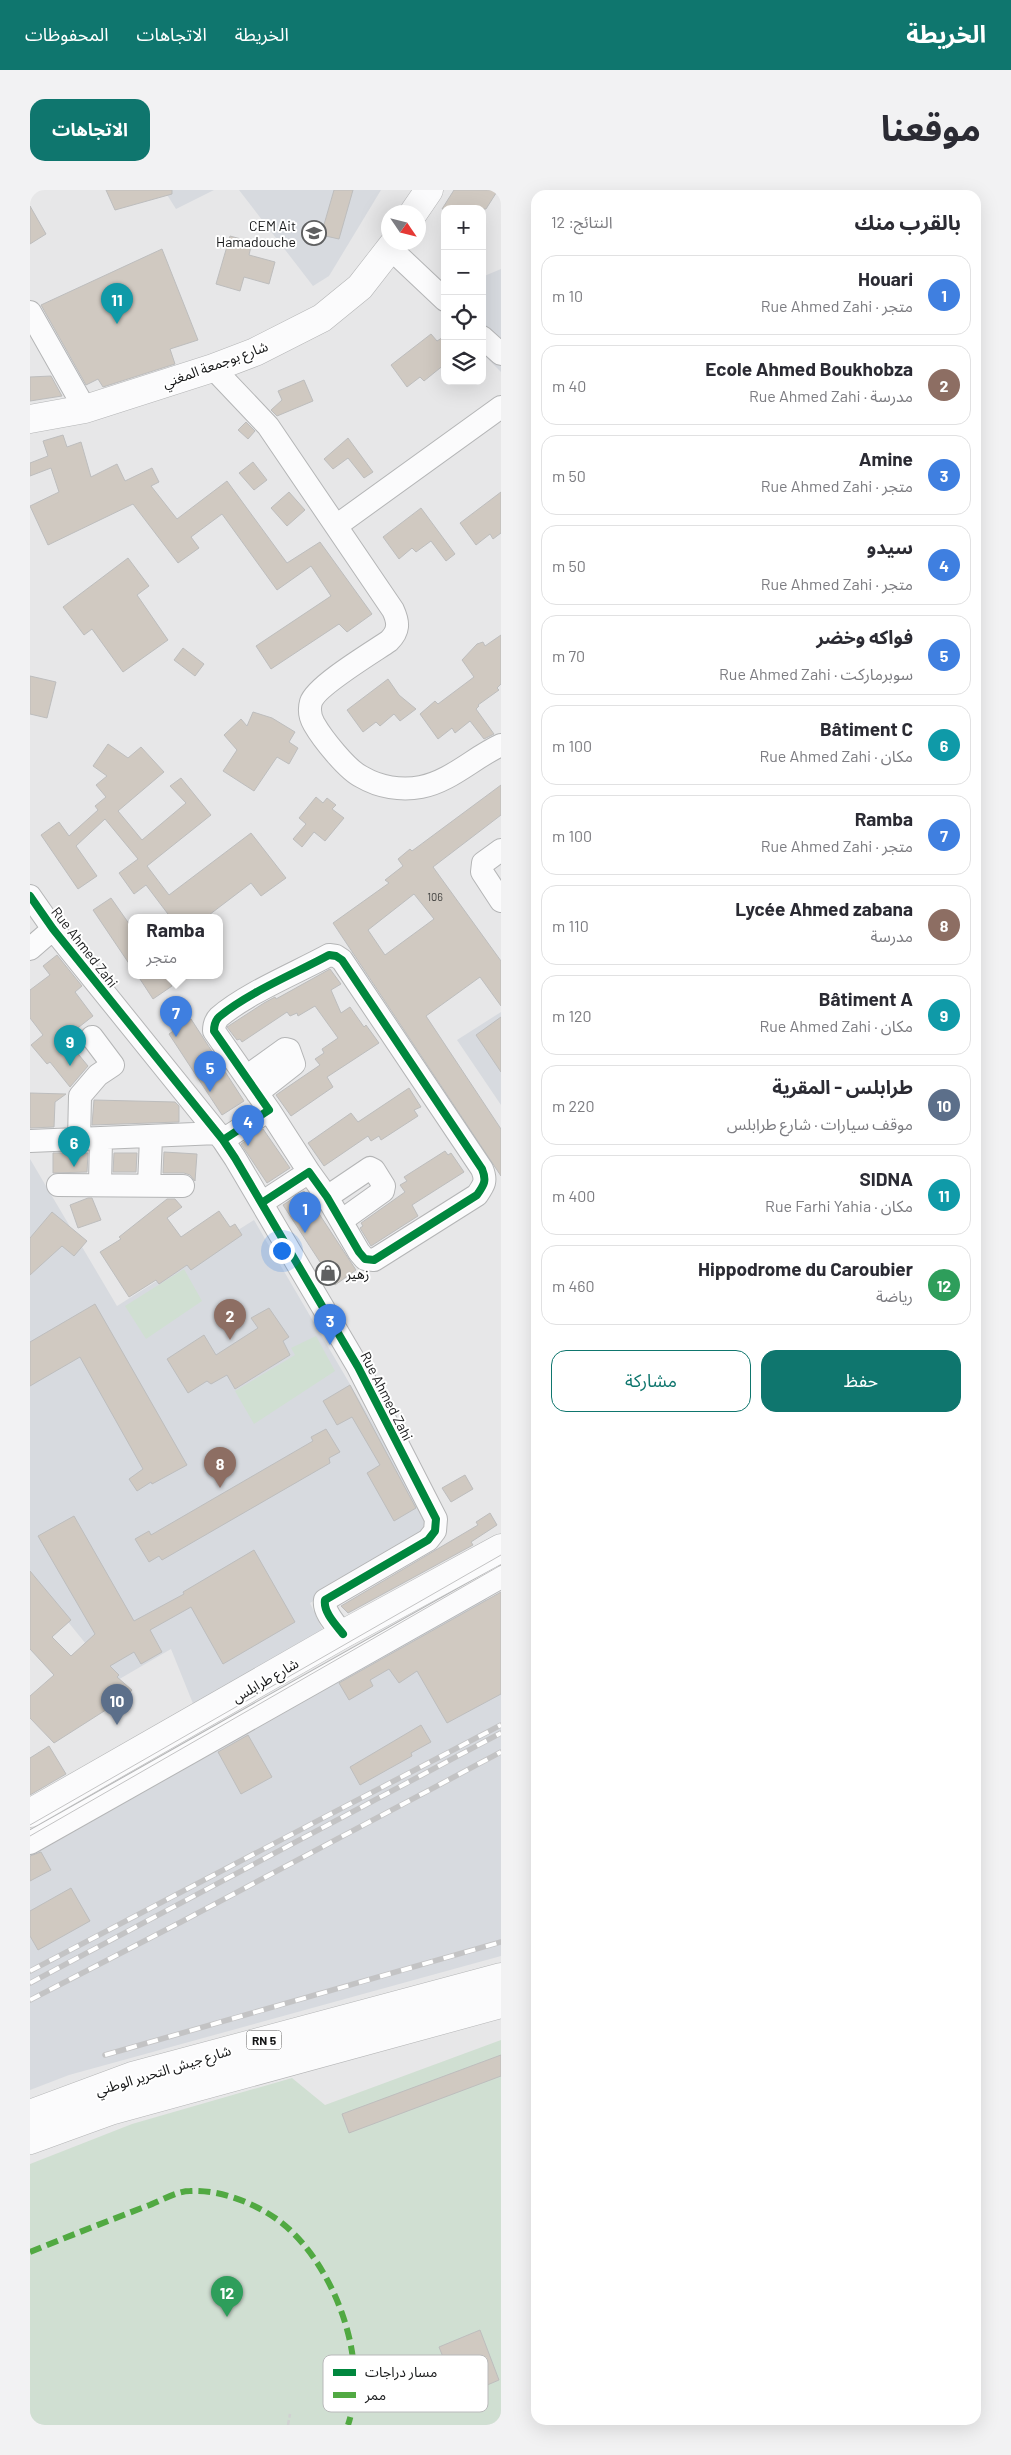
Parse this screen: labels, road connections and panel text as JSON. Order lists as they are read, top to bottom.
{
  "streets": {
    "main road": [
      "شارع بوجمعة المغني",
      "شارع طرابلس",
      "RN 5",
      "شارع جيش التحرير الوطني"
    ],
    "street": ["Rue Ahmed Zahi"]
  },
  "crossings": [
    ["Rue Ahmed Zahi", "شارع طرابلس"]
  ],
  "places": {
    "school or university": ["CEM Ait Hamadouche"],
    "shop": ["زهير"]
  },
  "house_numbers": ["106"],
  "legend": ["مسار دراجات", "ممر"],
  "north": "bottom right",
  "page": {
    "header": "الخريطة",
    "nav": ["الخريطة", "الاتجاهات", "المحفوظات"],
    "title": "موقعنا",
    "buttons": [
      "الاتجاهات",
      ["حفظ", "مشاركة"]
    ],
    "heading": ["بالقرب منك", "النتائج: 12"],
    "map_buttons": ["+", "−"],
    "list": [
      {
        "mark": "1",
        "name": "Houari",
        "note": "متجر · Rue Ahmed Zahi",
        "value": "10 m"
      },
      {
        "mark": "2",
        "name": "Ecole Ahmed Boukhobza",
        "note": "مدرسة · Rue Ahmed Zahi",
        "value": "40 m"
      },
      {
        "mark": "3",
        "name": "Amine",
        "note": "متجر · Rue Ahmed Zahi",
        "value": "50 m"
      },
      {
        "mark": "4",
        "name": "سيدو",
        "note": "متجر · Rue Ahmed Zahi",
        "value": "50 m"
      },
      {
        "mark": "5",
        "name": "فواكه وخضر",
        "note": "سوبرماركت · Rue Ahmed Zahi",
        "value": "70 m"
      },
      {
        "mark": "6",
        "name": "Bâtiment C",
        "note": "مكان · Rue Ahmed Zahi",
        "value": "100 m"
      },
      {
        "mark": "7",
        "name": "Ramba",
        "note": "متجر · Rue Ahmed Zahi",
        "value": "100 m"
      },
      {
        "mark": "8",
        "name": "Lycée Ahmed zabana",
        "note": "مدرسة",
        "value": "110 m"
      },
      {
        "mark": "9",
        "name": "Bâtiment A",
        "note": "مكان · Rue Ahmed Zahi",
        "value": "120 m"
      },
      {
        "mark": "10",
        "name": "طرابلس - المقرية",
        "note": "موقف سيارات · شارع طرابلس",
        "value": "220 m"
      },
      {
        "mark": "11",
        "name": "SIDNA",
        "note": "مكان · Rue Farhi Yahia",
        "value": "400 m"
      },
      {
        "mark": "12",
        "name": "Hippodrome du Caroubier",
        "note": "رياضة",
        "value": "460 m"
      }
    ],
    "pins": [
      "11",
      "7",
      "9",
      "5",
      "4",
      "6",
      "1",
      "2",
      "3",
      "8",
      "10",
      "12"
    ],
    "popup": ["Ramba", "متجر"]
  }
}
